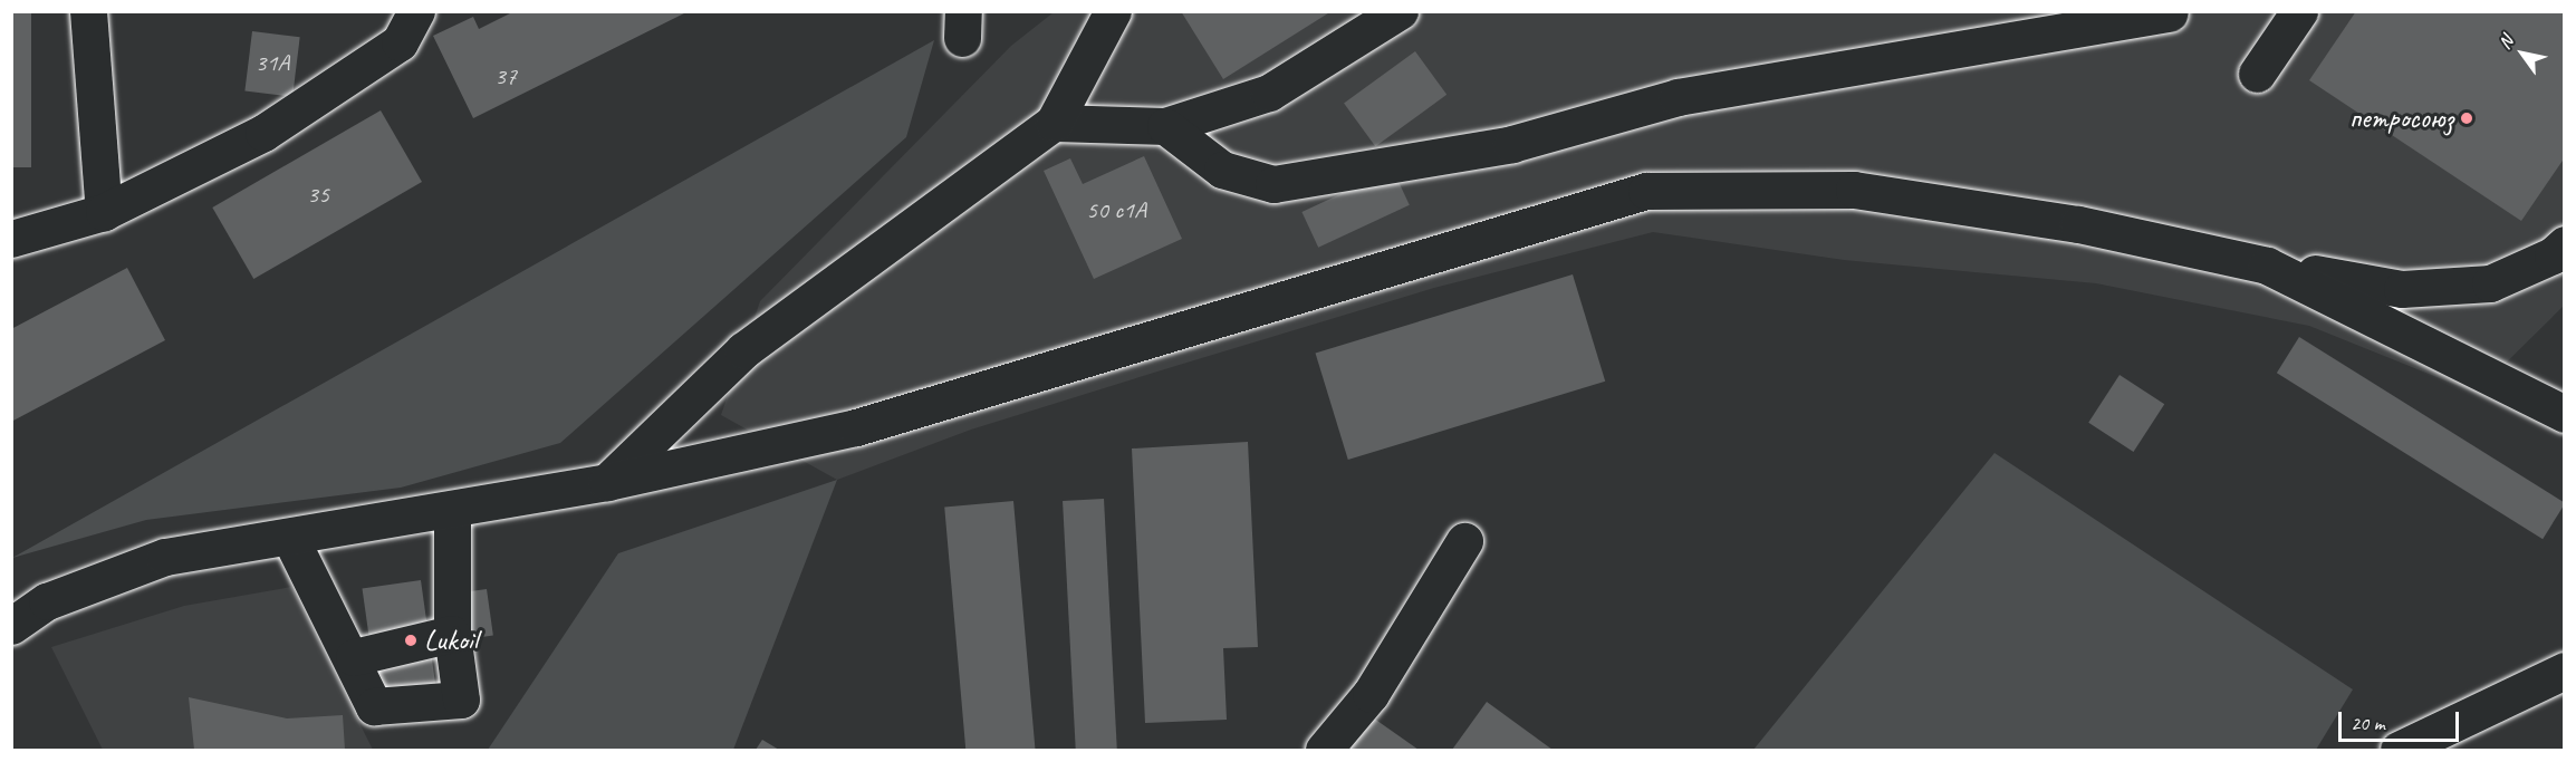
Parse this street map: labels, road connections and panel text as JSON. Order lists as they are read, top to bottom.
{
  "places": ["петросоюз", "Lukoil"],
  "house_numbers": [
    "31А",
    "37",
    "35",
    "50 с1А"
  ],
  "scale_bar": "20 m",
  "north": "top left"
}
